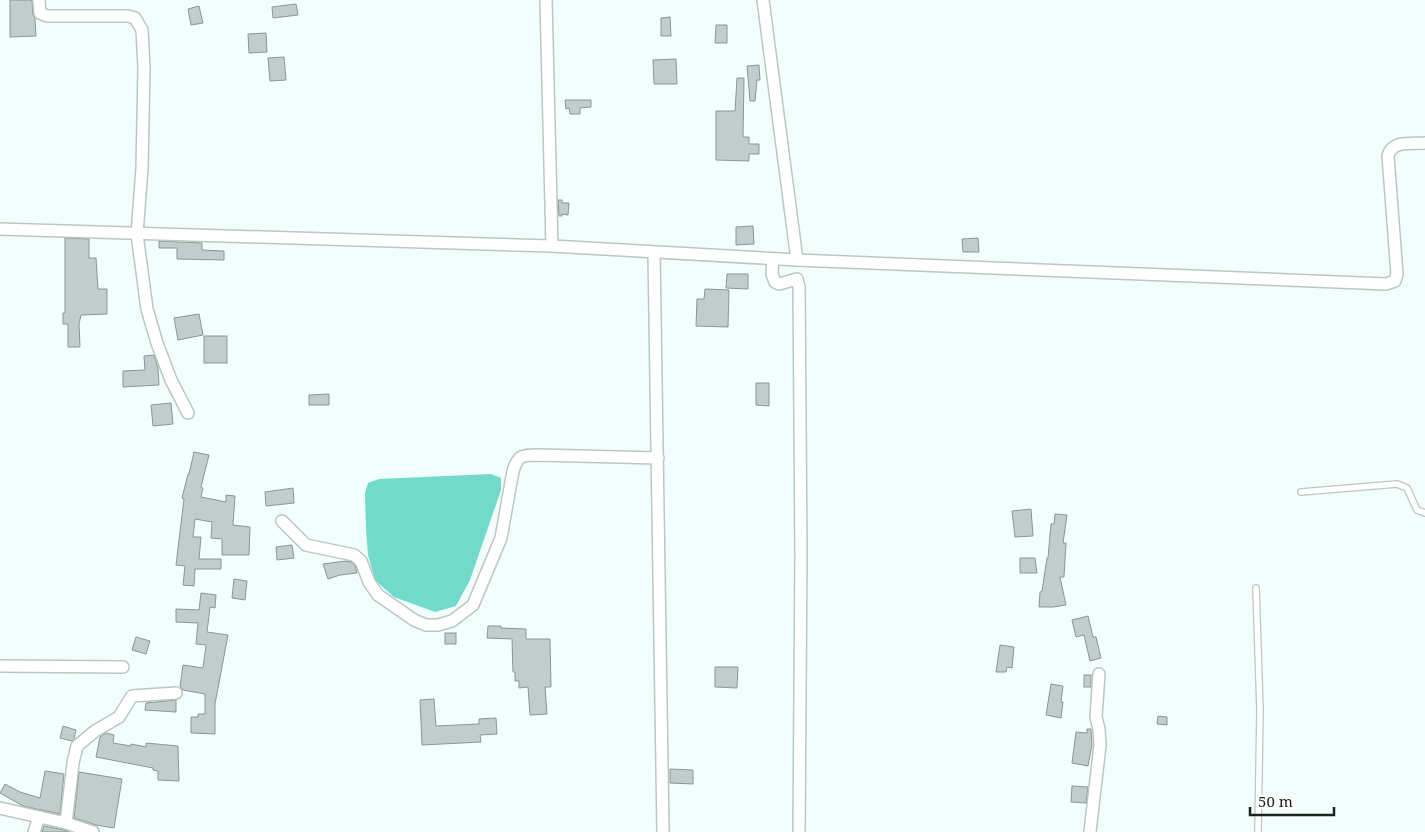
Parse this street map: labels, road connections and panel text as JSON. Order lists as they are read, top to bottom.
{
  "scale_bar": "50 m"
}
